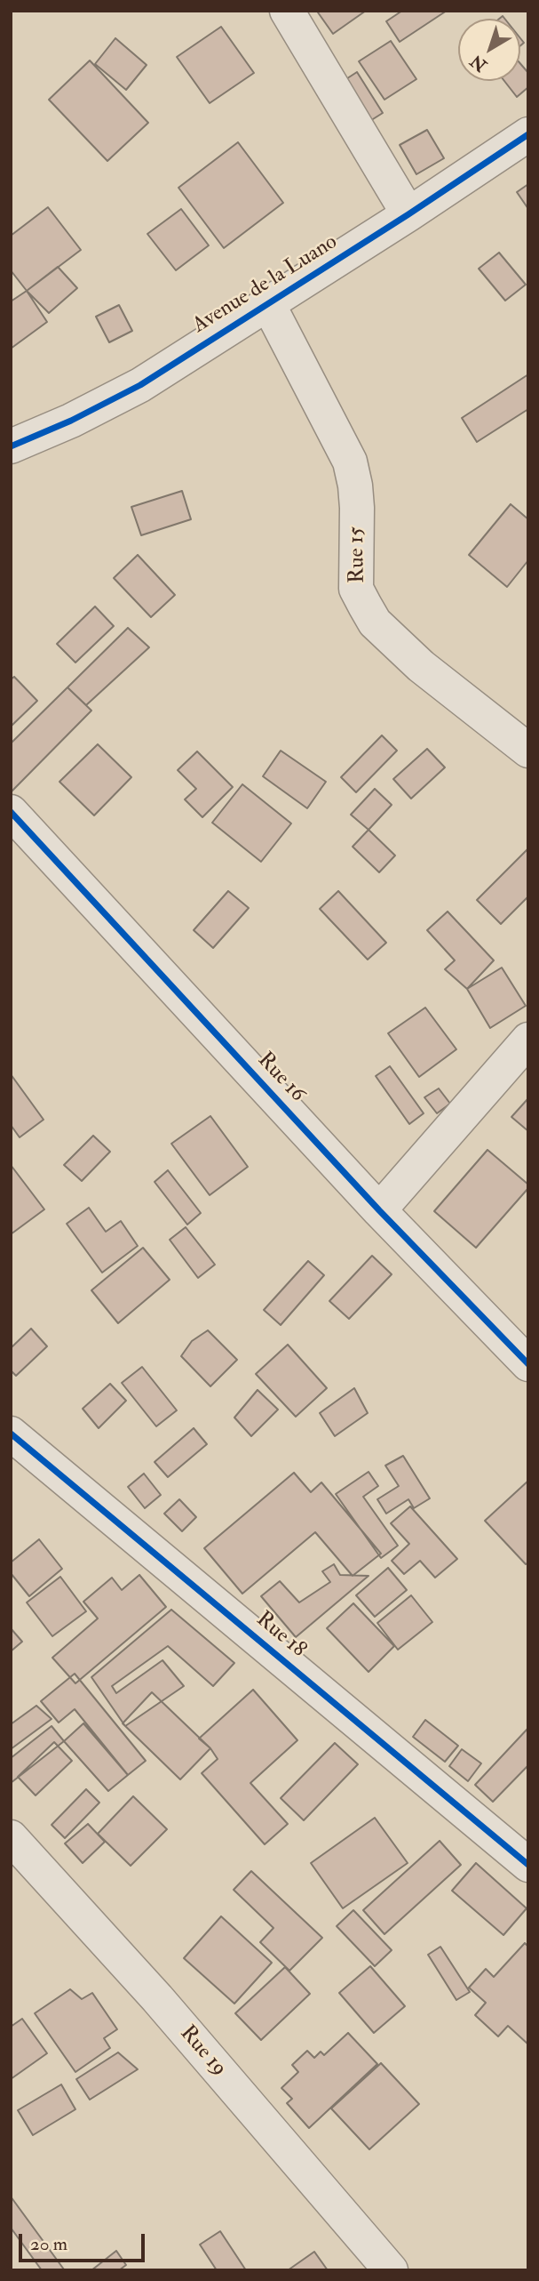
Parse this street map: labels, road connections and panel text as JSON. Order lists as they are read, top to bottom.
{
  "streets": {
    "street": [
      "Avenue de la Luano",
      "Rue 15",
      "Rue 16",
      "Rue 18",
      "Rue 19"
    ]
  },
  "crossings": [
    ["Avenue de la Luano", "Rue 15"]
  ],
  "scale_bar": "20 m",
  "north": "bottom left"
}
